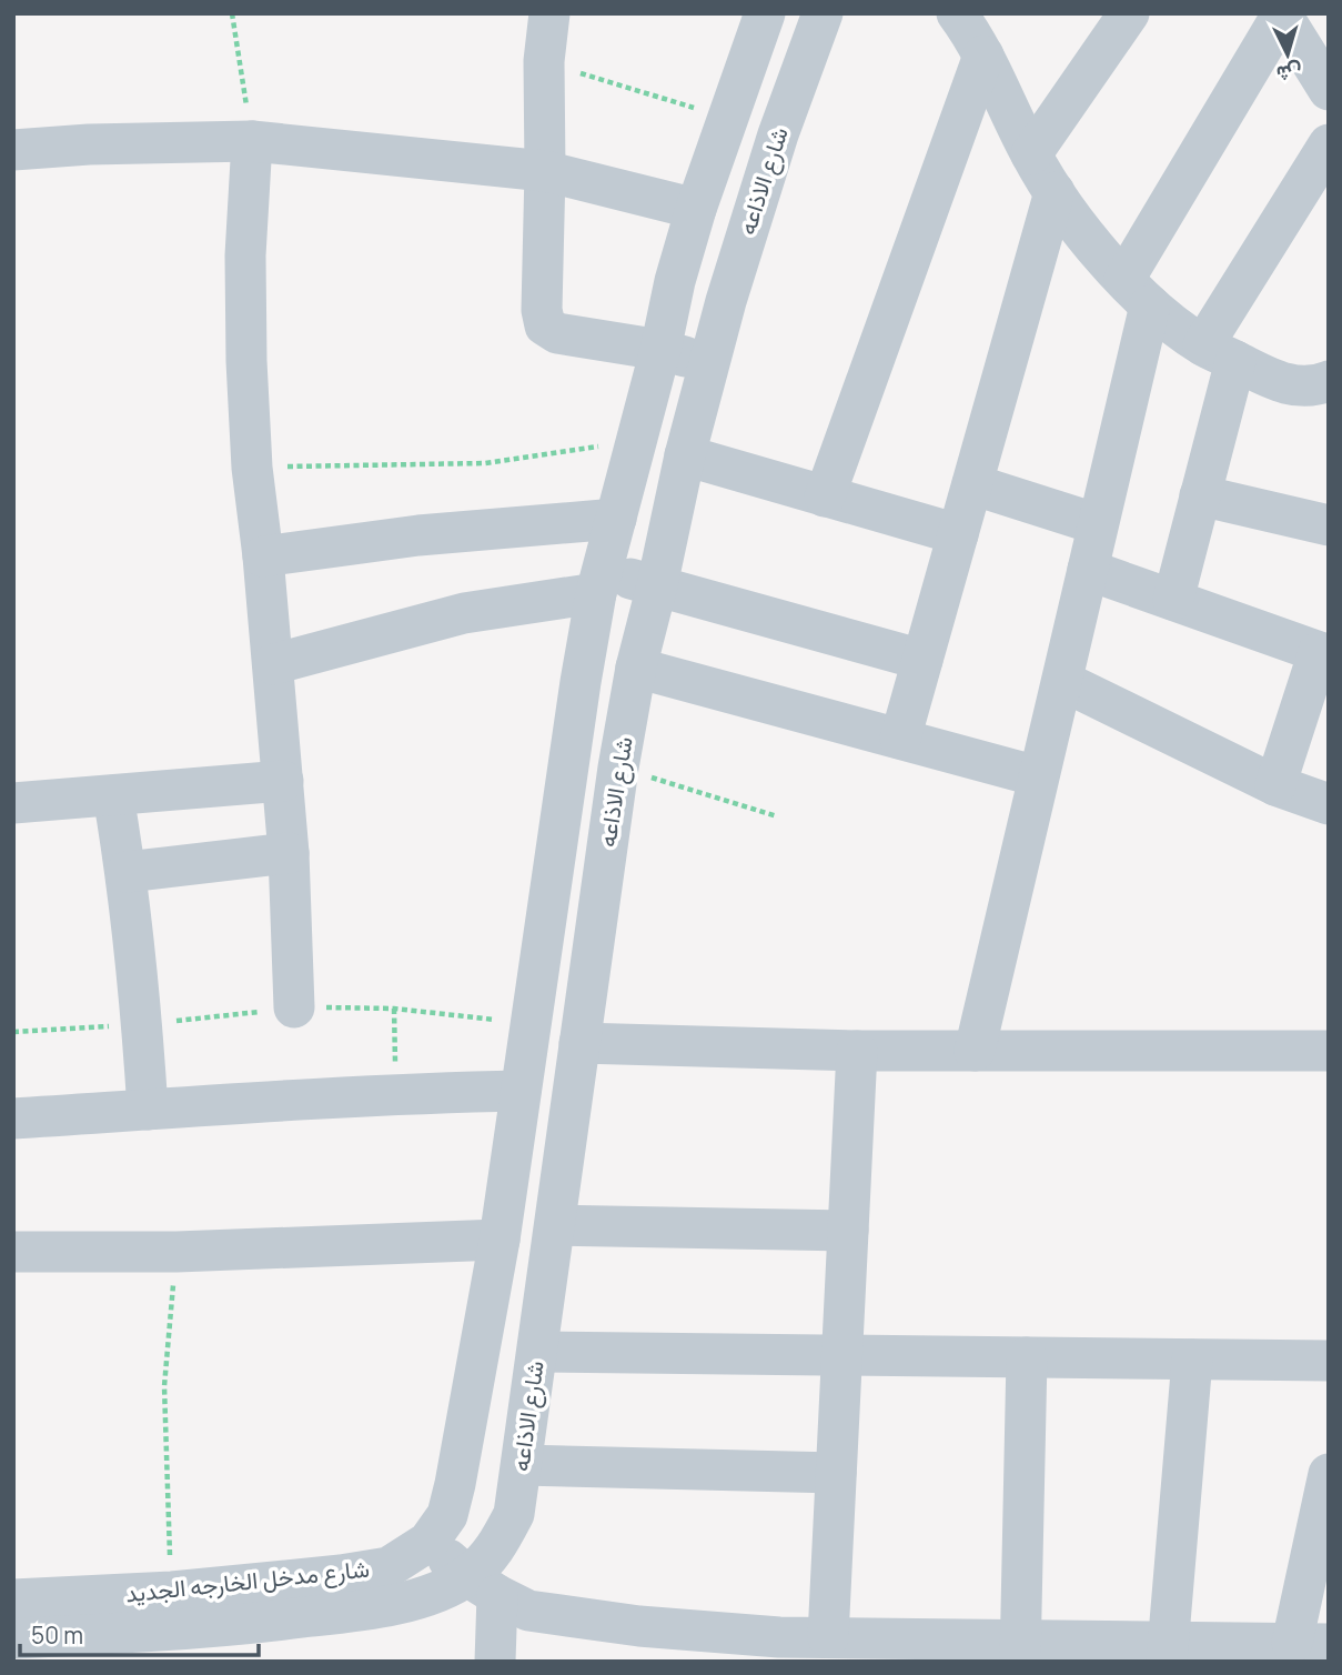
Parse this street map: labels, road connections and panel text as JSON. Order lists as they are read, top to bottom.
{
  "streets": {
    "street": ["شارع الاذاعه", "شارع مدخل الخارجه الجديد"]
  },
  "crossings": [
    ["شارع الاذاعه", "شارع مدخل الخارجه الجديد"]
  ],
  "scale_bar": "50 m",
  "north": "bottom"
}
